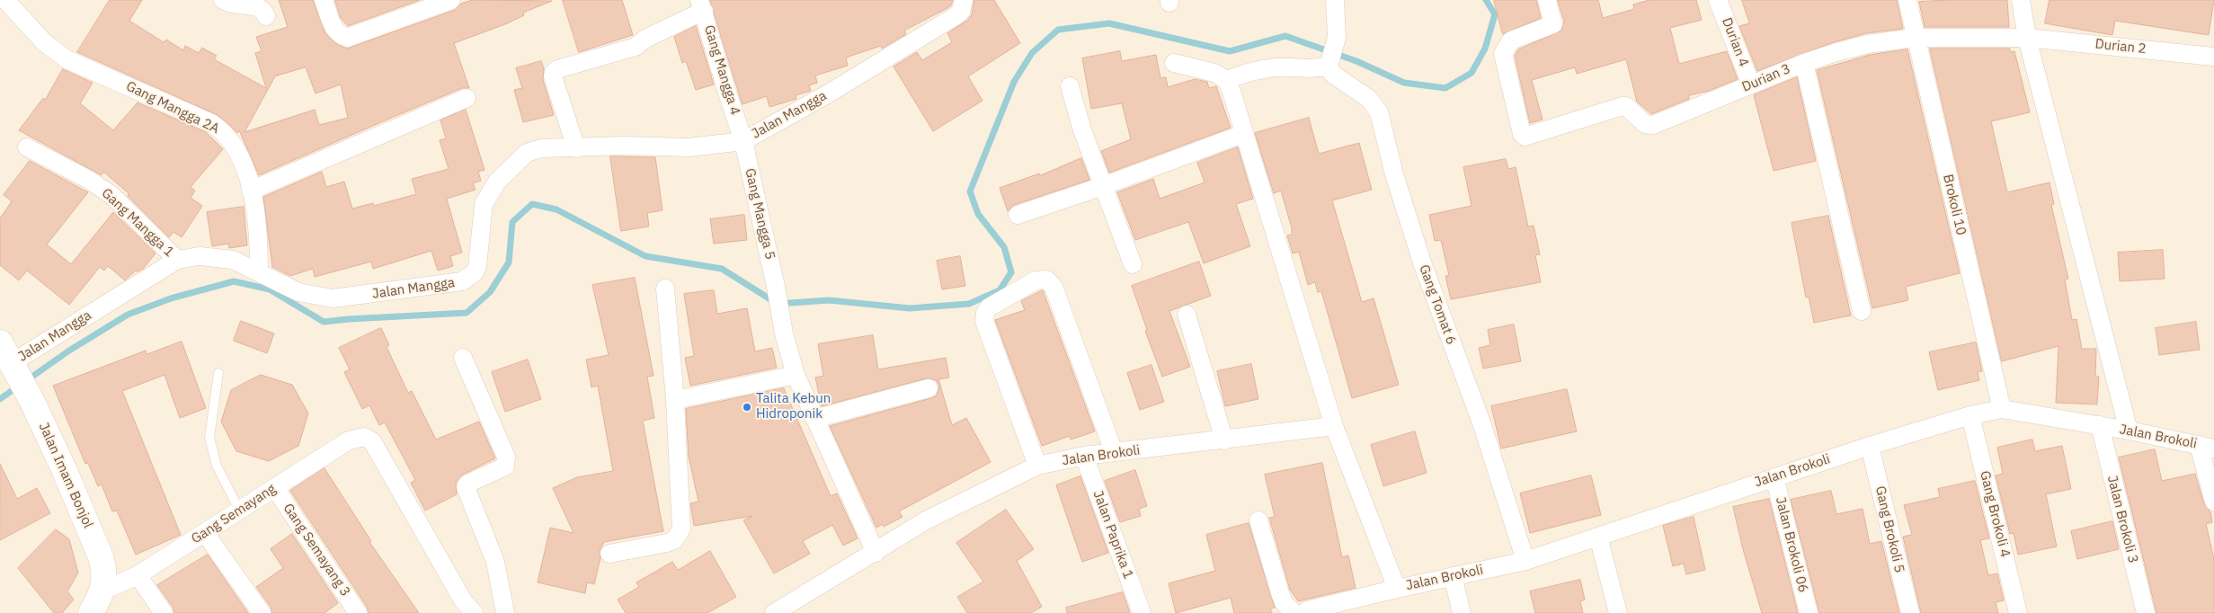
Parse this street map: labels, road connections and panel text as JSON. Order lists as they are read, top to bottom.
{
  "streets": {
    "street": [
      "Durian 4",
      "Durian 2",
      "Gang Mangga 4",
      "Durian 3",
      "Gang Mangga 2A",
      "Jalan Mangga",
      "Brokoli 10",
      "Gang Mangga 5",
      "Gang Mangga 1",
      "Gang Tomat 6",
      "Jalan Brokoli",
      "Jalan Imam Bonjol",
      "Gang Semayang",
      "Gang Brokoli 4",
      "Jalan Brokoli 3",
      "Gang Brokoli 5",
      "Jalan Paprika 1",
      "Jalan Brokoli 06",
      "Gang Semayang 3"
    ]
  },
  "crossings": [
    ["Durian 4", "Durian 3"],
    ["Durian 2", "Durian 3"],
    ["Gang Mangga 4", "Jalan Mangga"],
    ["Gang Mangga 4", "Gang Mangga 5"],
    ["Durian 3", "Brokoli 10"],
    ["Gang Mangga 2A", "Jalan Mangga"],
    ["Jalan Mangga", "Gang Mangga 5"],
    ["Jalan Mangga", "Gang Mangga 1"],
    ["Jalan Mangga", "Jalan Imam Bonjol"],
    ["Brokoli 10", "Jalan Brokoli"],
    ["Gang Mangga 5", "Jalan Brokoli"],
    ["Gang Tomat 6", "Jalan Brokoli"],
    ["Jalan Brokoli", "Gang Brokoli 4"],
    ["Jalan Brokoli", "Jalan Brokoli 3"],
    ["Jalan Brokoli", "Gang Brokoli 5"],
    ["Jalan Brokoli", "Jalan Paprika 1"],
    ["Jalan Brokoli", "Jalan Brokoli 06"],
    ["Jalan Imam Bonjol", "Gang Semayang"],
    ["Gang Semayang", "Gang Semayang 3"]
  ],
  "places": ["Talita Kebun Hidroponik"]
}
